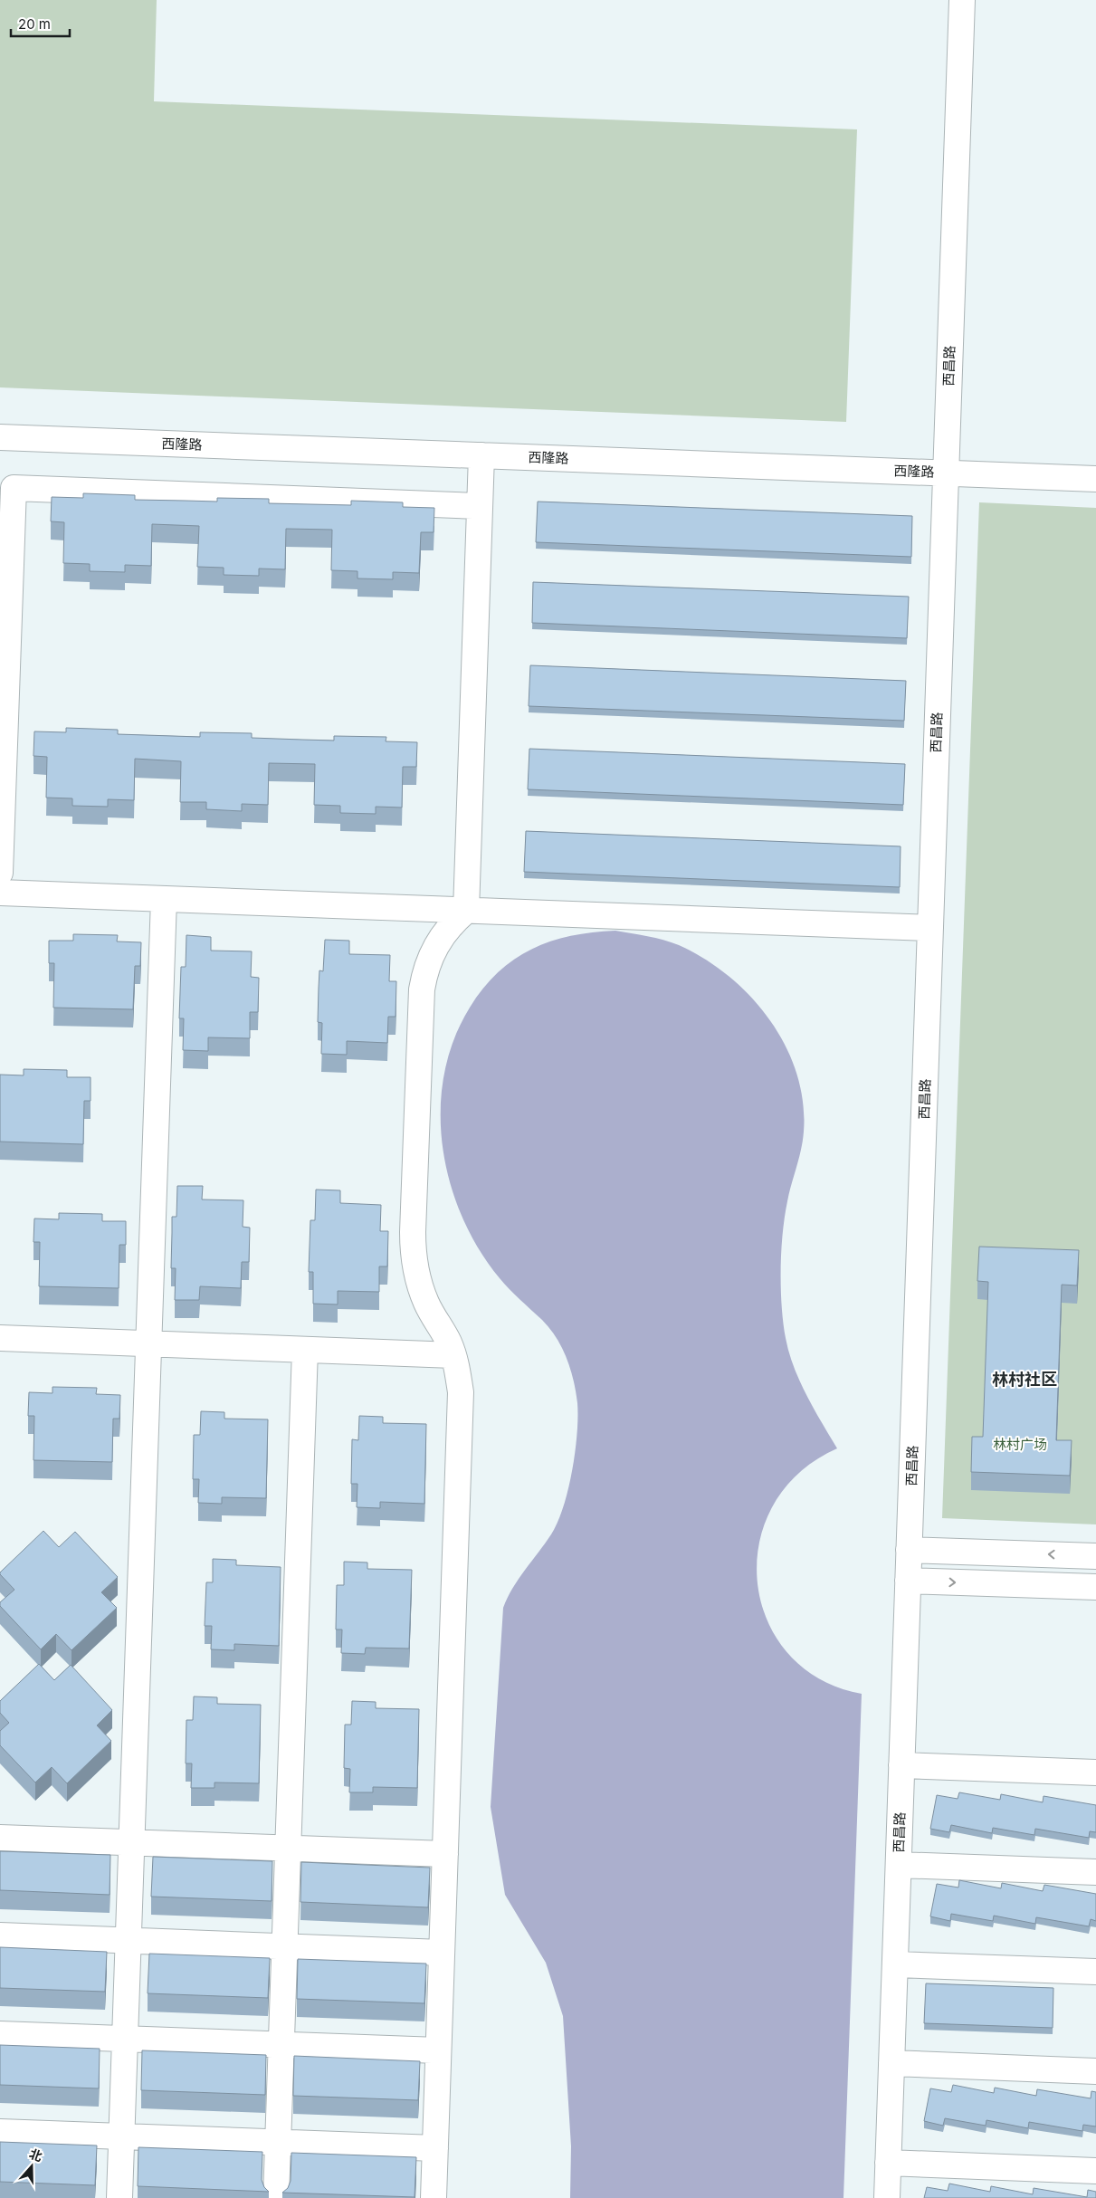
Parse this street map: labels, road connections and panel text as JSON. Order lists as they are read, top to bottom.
{
  "streets": {
    "street": ["西昌路", "西隆路"]
  },
  "crossings": [
    ["西昌路", "西隆路"]
  ],
  "districts": ["林村社区"],
  "parks": ["林村广场"],
  "scale_bar": "20 m",
  "north": "top"
}
